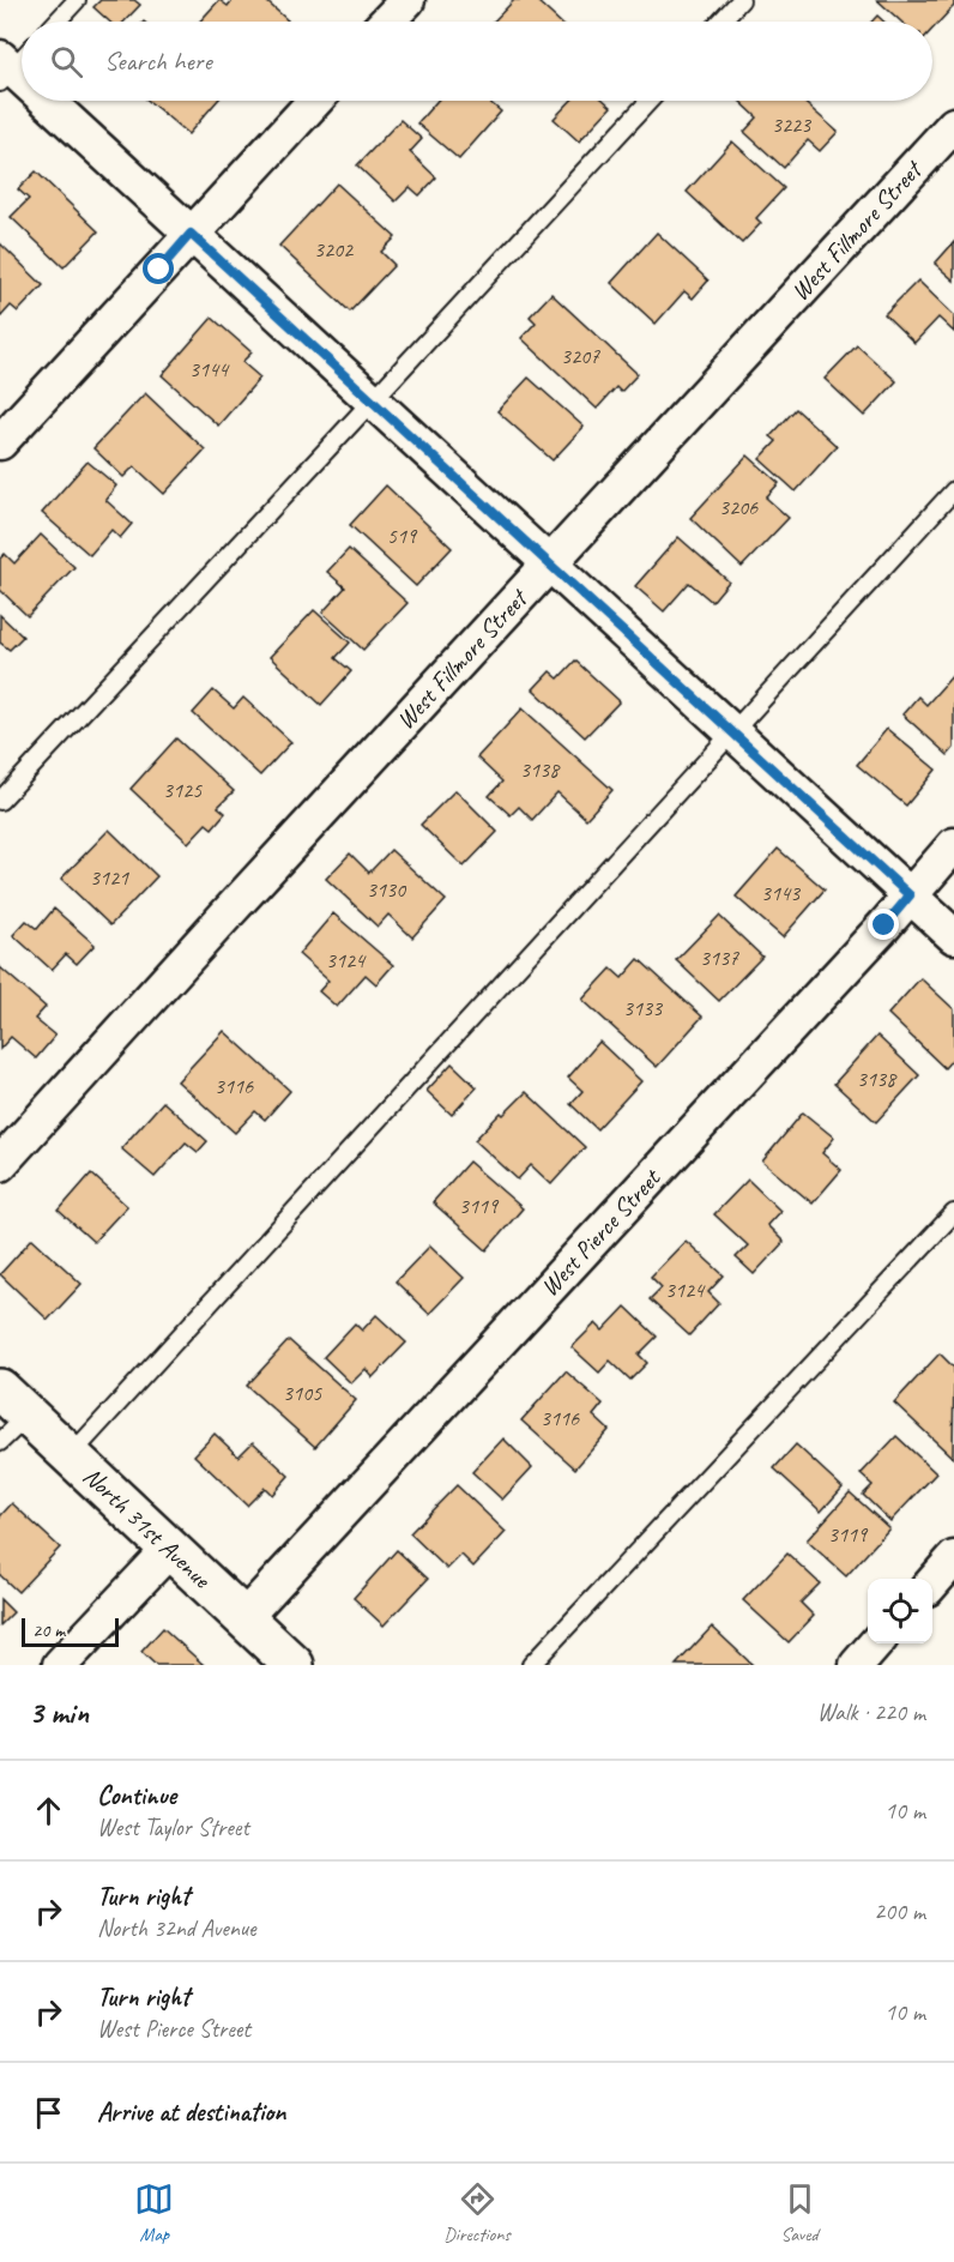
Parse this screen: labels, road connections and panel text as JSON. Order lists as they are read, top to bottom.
{
  "streets": {
    "street": ["West Fillmore Street", "West Pierce Street", "North 31st Avenue"]
  },
  "crossings": [
    ["West Pierce Street", "North 31st Avenue"]
  ],
  "house_numbers": [
    "3223",
    "3202",
    "3207",
    "3144",
    "3206",
    "519",
    "3138",
    "3125",
    "3121",
    "3130",
    "3143",
    "3137",
    "3124",
    "3133",
    "3138",
    "3116",
    "3119",
    "3124",
    "3105",
    "3116",
    "3119"
  ],
  "scale_bar": "20 m",
  "page": {
    "search": "Search here",
    "scale": "20 m",
    "heading": ["3 min", "Walk · 220 m"],
    "list": [
      ["Continue", "West Taylor Street", "10 m"],
      ["Turn right", "North 32nd Avenue", "200 m"],
      ["Turn right", "West Pierce Street", "10 m"],
      "Arrive at destination"
    ],
    "nav": ["Map", "Directions", "Saved"]
  }
}
